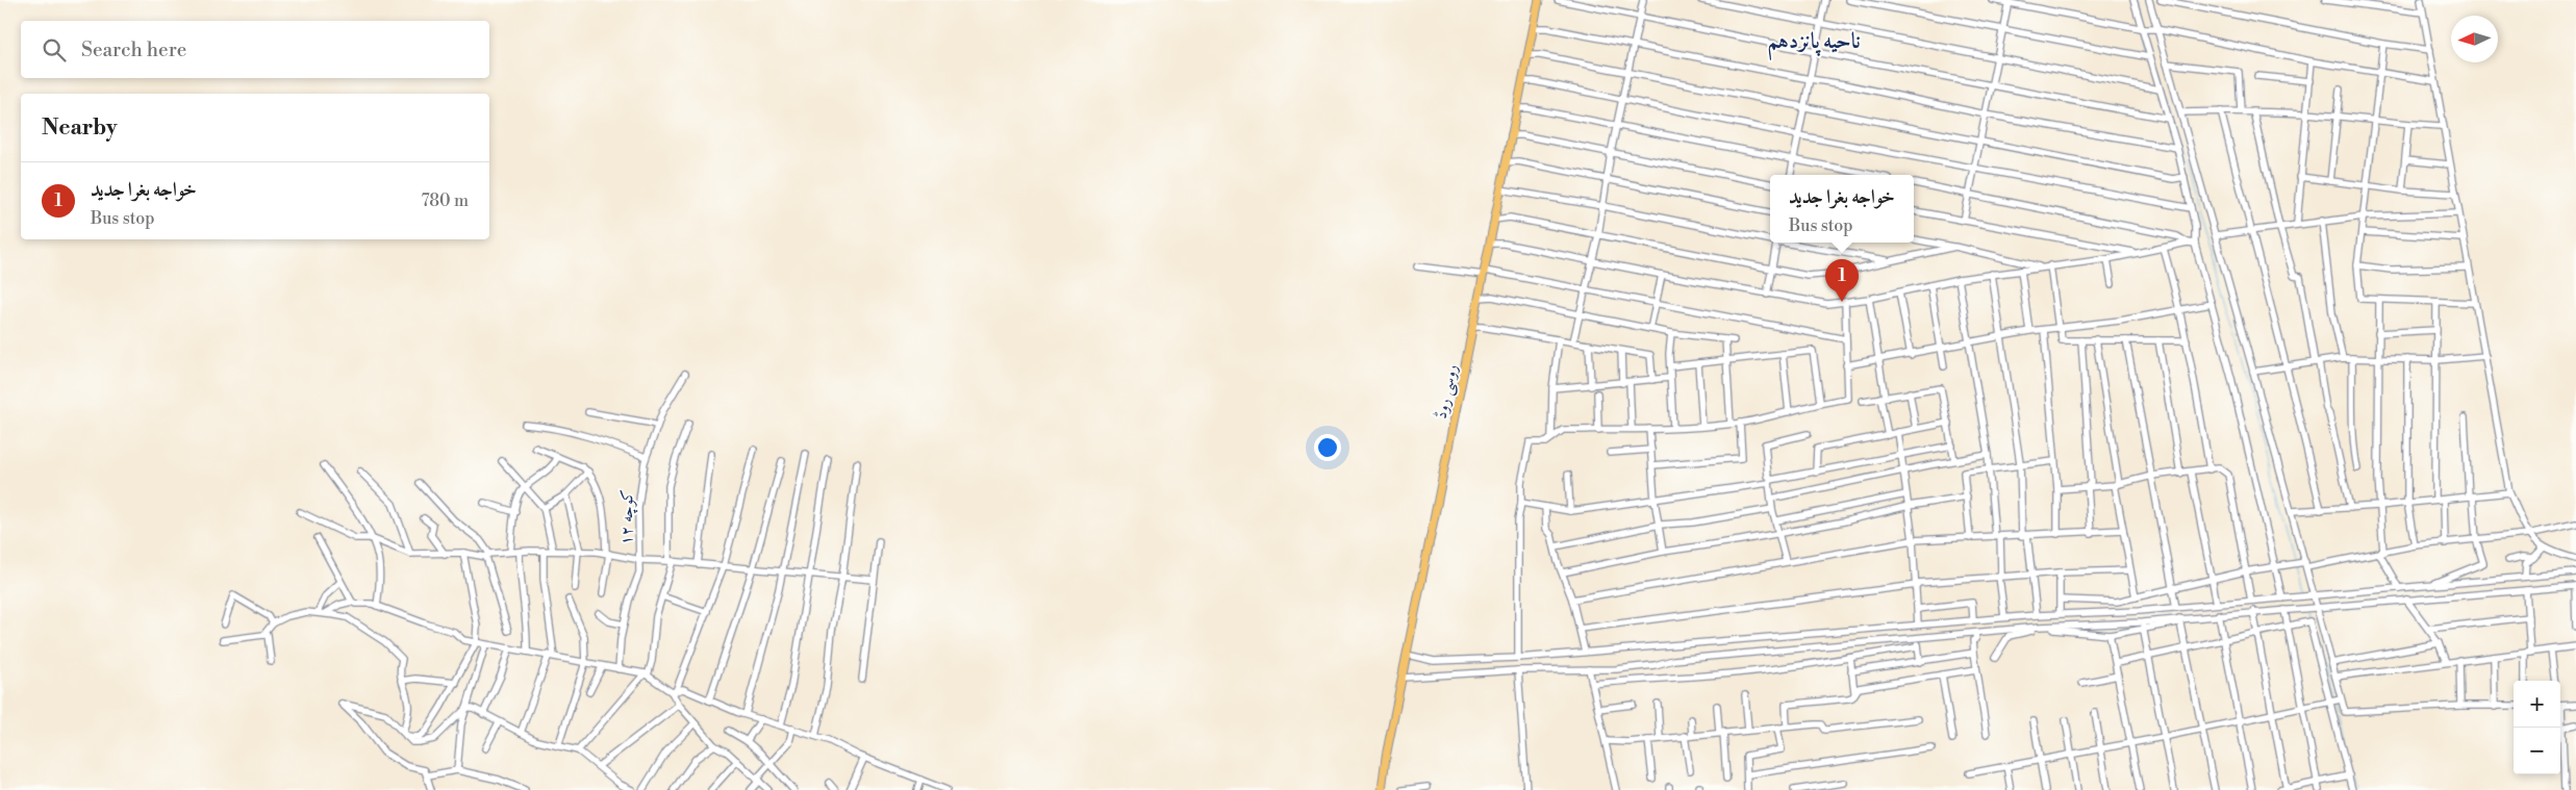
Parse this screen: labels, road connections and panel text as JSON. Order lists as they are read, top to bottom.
{
  "streets": {
    "main road": ["روسی روڈ"],
    "street": ["کوچه ۱۲"]
  },
  "districts": ["ناحیه پانزدهم"],
  "north": "left",
  "page": {
    "search": "Search here",
    "heading": "Nearby",
    "list": [
      {
        "mark": "1",
        "name": "خواجه بغرا جدید",
        "note": "Bus stop",
        "value": "780 m"
      }
    ],
    "popup": ["خواجه بغرا جدید", "Bus stop"],
    "pins": "1",
    "map_buttons": ["+", "−"]
  }
}
